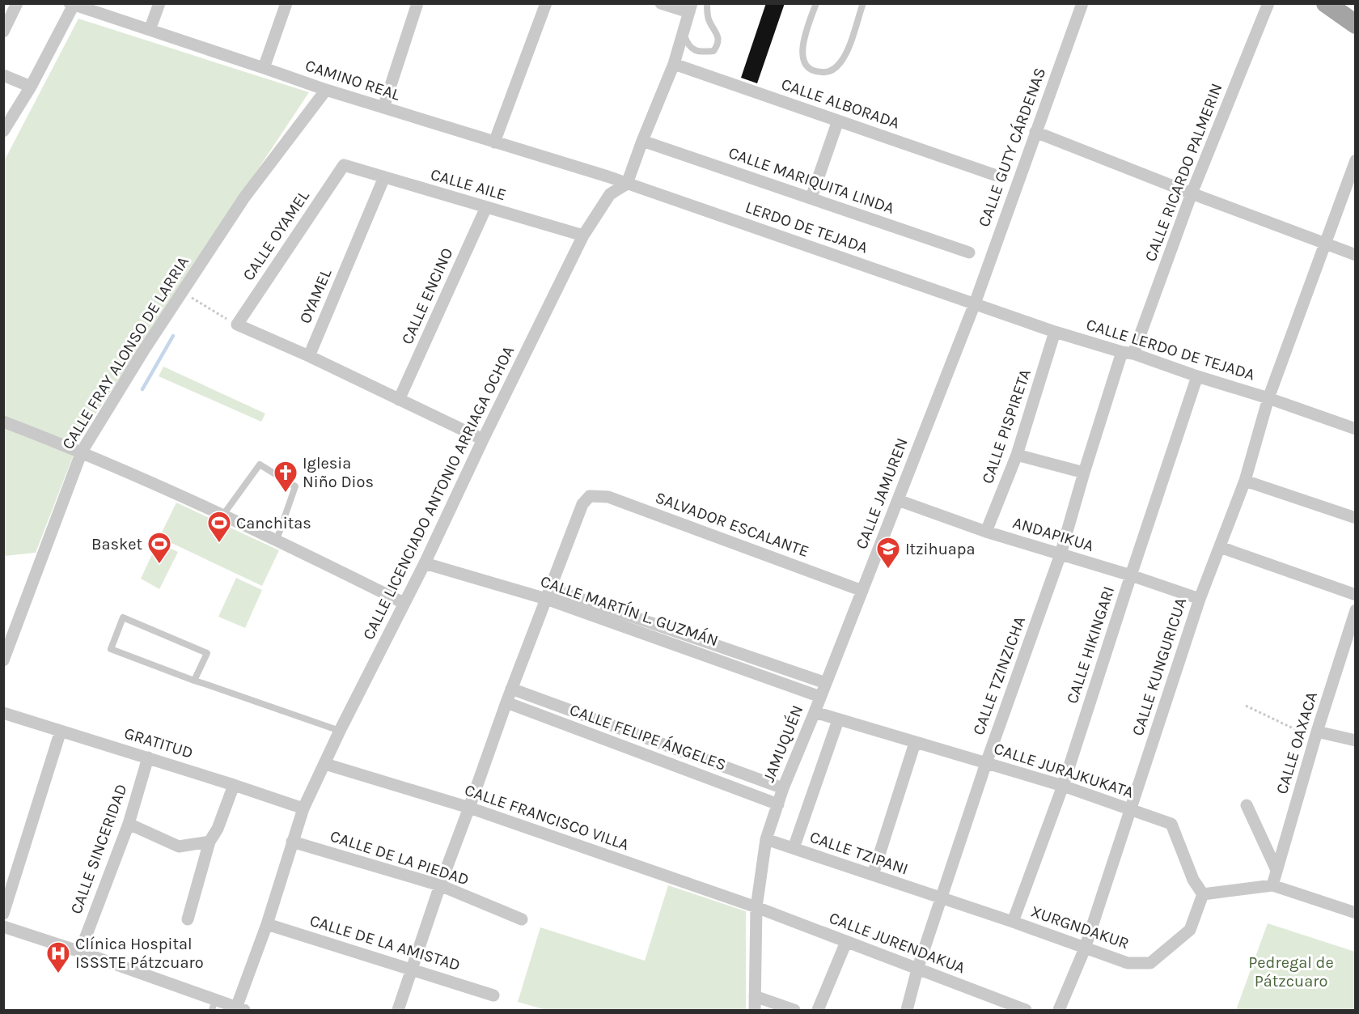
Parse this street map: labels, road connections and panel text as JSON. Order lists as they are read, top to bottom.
{
  "streets": {
    "street": [
      "CAMINO REAL",
      "CALLE ALBORADA",
      "CALLE GUTY CÁRDENAS",
      "CALLE RICARDO PALMERIN",
      "CALLE MARIQUITA LINDA",
      "CALLE AILE",
      "LERDO DE TEJADA",
      "CALLE OYAMEL",
      "OYAMEL",
      "CALLE ENCINO",
      "CALLE LERDO DE TEJADA",
      "CALLE FRAY ALONSO DE LARRIA",
      "CALLE PISPIRETA",
      "CALLE LICENCIADO ANTONIO ARRIAGA OCHOA",
      "CALLE JAMUREN",
      "SALVADOR ESCALANTE",
      "ANDAPIKUA",
      "CALLE MARTÍN L. GUZMÁN",
      "CALLE HIKINGARI",
      "CALLE KUNGURICUA",
      "CALLE TZINZICHA",
      "CALLE FELIPE ÁNGELES",
      "GRATITUD",
      "CALLE OAXACA",
      "JAMUQUÉN",
      "CALLE JURAJKUKATA",
      "CALLE FRANCISCO VILLA",
      "CALLE SINCERIDAD",
      "CALLE TZIPANI",
      "CALLE DE LA PIEDAD",
      "XURGNDAKUR",
      "CALLE DE LA AMISTAD",
      "CALLE JURENDAKUA"
    ]
  },
  "crossings": [
    ["CAMINO REAL", "LERDO DE TEJADA"],
    ["CAMINO REAL", "CALLE FRAY ALONSO DE LARRIA"],
    ["CAMINO REAL", "CALLE LICENCIADO ANTONIO ARRIAGA OCHOA"],
    ["CALLE GUTY CÁRDENAS", "LERDO DE TEJADA"],
    ["CALLE GUTY CÁRDENAS", "CALLE LERDO DE TEJADA"],
    ["CALLE GUTY CÁRDENAS", "CALLE JAMUREN"],
    ["CALLE RICARDO PALMERIN", "CALLE LERDO DE TEJADA"],
    ["CALLE RICARDO PALMERIN", "CALLE TZINZICHA"],
    ["CALLE AILE", "CALLE OYAMEL"],
    ["CALLE AILE", "OYAMEL"],
    ["CALLE AILE", "CALLE ENCINO"],
    ["CALLE AILE", "CALLE LICENCIADO ANTONIO ARRIAGA OCHOA"],
    ["LERDO DE TEJADA", "CALLE LERDO DE TEJADA"],
    ["LERDO DE TEJADA", "CALLE LICENCIADO ANTONIO ARRIAGA OCHOA"],
    ["LERDO DE TEJADA", "CALLE JAMUREN"],
    ["CALLE LERDO DE TEJADA", "CALLE PISPIRETA"],
    ["CALLE LERDO DE TEJADA", "CALLE JAMUREN"],
    ["CALLE LERDO DE TEJADA", "CALLE HIKINGARI"],
    ["CALLE LERDO DE TEJADA", "CALLE KUNGURICUA"],
    ["CALLE LERDO DE TEJADA", "CALLE TZINZICHA"],
    ["CALLE PISPIRETA", "ANDAPIKUA"],
    ["CALLE LICENCIADO ANTONIO ARRIAGA OCHOA", "CALLE MARTÍN L. GUZMÁN"],
    ["CALLE LICENCIADO ANTONIO ARRIAGA OCHOA", "GRATITUD"],
    ["CALLE LICENCIADO ANTONIO ARRIAGA OCHOA", "CALLE FRANCISCO VILLA"],
    ["CALLE LICENCIADO ANTONIO ARRIAGA OCHOA", "CALLE DE LA PIEDAD"],
    ["CALLE LICENCIADO ANTONIO ARRIAGA OCHOA", "CALLE DE LA AMISTAD"],
    ["CALLE JAMUREN", "SALVADOR ESCALANTE"],
    ["CALLE JAMUREN", "ANDAPIKUA"],
    ["CALLE JAMUREN", "CALLE MARTÍN L. GUZMÁN"],
    ["CALLE JAMUREN", "JAMUQUÉN"],
    ["SALVADOR ESCALANTE", "CALLE MARTÍN L. GUZMÁN"],
    ["ANDAPIKUA", "CALLE HIKINGARI"],
    ["ANDAPIKUA", "CALLE KUNGURICUA"],
    ["ANDAPIKUA", "CALLE TZINZICHA"],
    ["CALLE MARTÍN L. GUZMÁN", "JAMUQUÉN"],
    ["CALLE HIKINGARI", "CALLE JURAJKUKATA"],
    ["CALLE HIKINGARI", "XURGNDAKUR"],
    ["CALLE KUNGURICUA", "CALLE JURAJKUKATA"],
    ["CALLE KUNGURICUA", "XURGNDAKUR"],
    ["CALLE TZINZICHA", "CALLE JURAJKUKATA"],
    ["CALLE TZINZICHA", "CALLE TZIPANI"],
    ["CALLE TZINZICHA", "XURGNDAKUR"],
    ["CALLE TZINZICHA", "CALLE JURENDAKUA"],
    ["CALLE FELIPE ÁNGELES", "JAMUQUÉN"],
    ["GRATITUD", "CALLE SINCERIDAD"],
    ["JAMUQUÉN", "CALLE JURAJKUKATA"],
    ["JAMUQUÉN", "CALLE FRANCISCO VILLA"],
    ["JAMUQUÉN", "CALLE TZIPANI"],
    ["JAMUQUÉN", "CALLE JURENDAKUA"],
    ["CALLE JURAJKUKATA", "XURGNDAKUR"],
    ["CALLE FRANCISCO VILLA", "CALLE JURENDAKUA"],
    ["CALLE TZIPANI", "XURGNDAKUR"]
  ],
  "parks": ["Pedregal de Pátzcuaro"],
  "places": {
    "church": ["Iglesia Niño Dios"],
    "sports": ["Canchitas", "Basket"],
    "school or university": ["Itzihuapa"],
    "hospital": ["Clínica Hospital ISSSTE Pátzcuaro"]
  }
}
